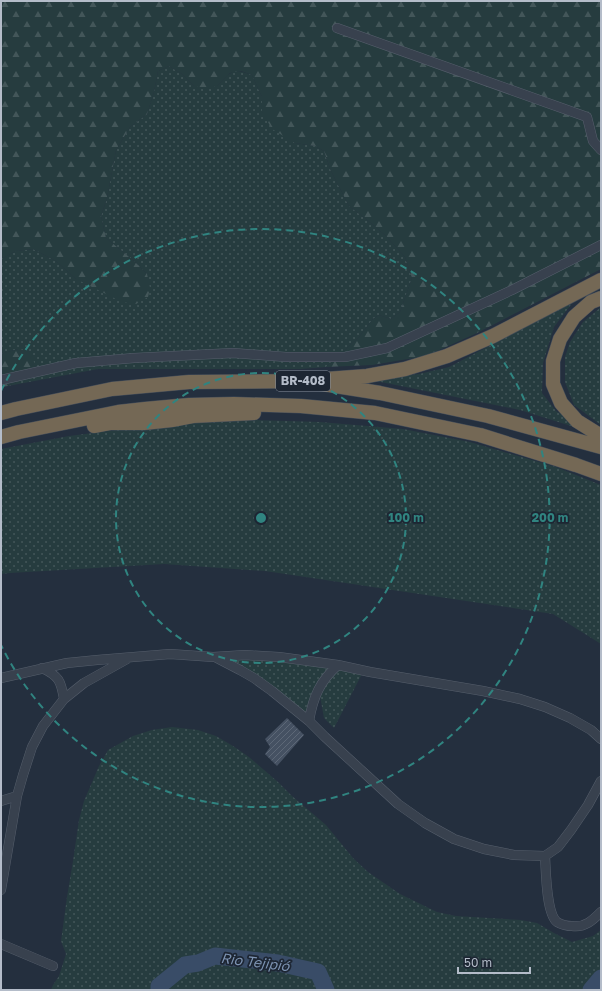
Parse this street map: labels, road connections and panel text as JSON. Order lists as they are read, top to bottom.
{
  "streets": {
    "highway": ["BR-408"]
  },
  "water": ["Rio Tejipió"],
  "scale_bar": "50 m",
  "rings": ["100 m", "200 m"]
}
